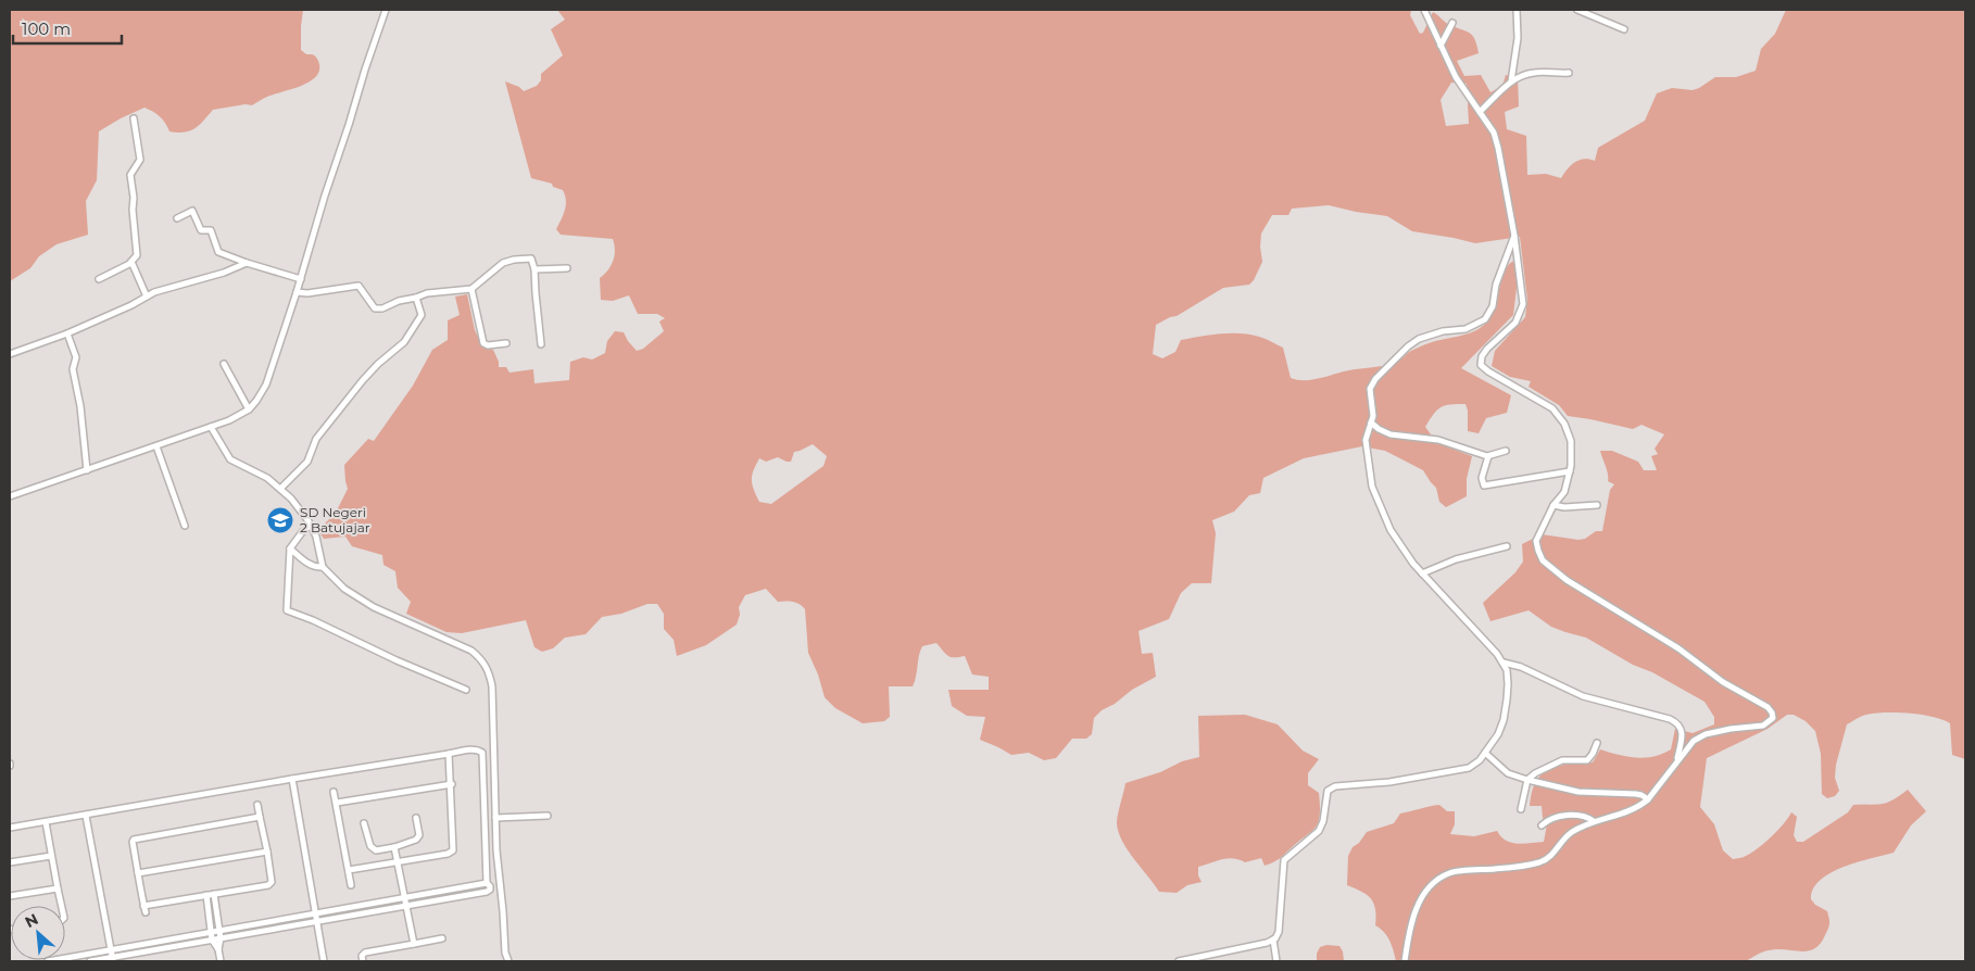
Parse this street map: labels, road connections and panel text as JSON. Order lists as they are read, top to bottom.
{
  "places": {
    "school or university": ["SD Negeri 2 Batujajar"]
  },
  "scale_bar": "100 m",
  "north": "top left"
}
